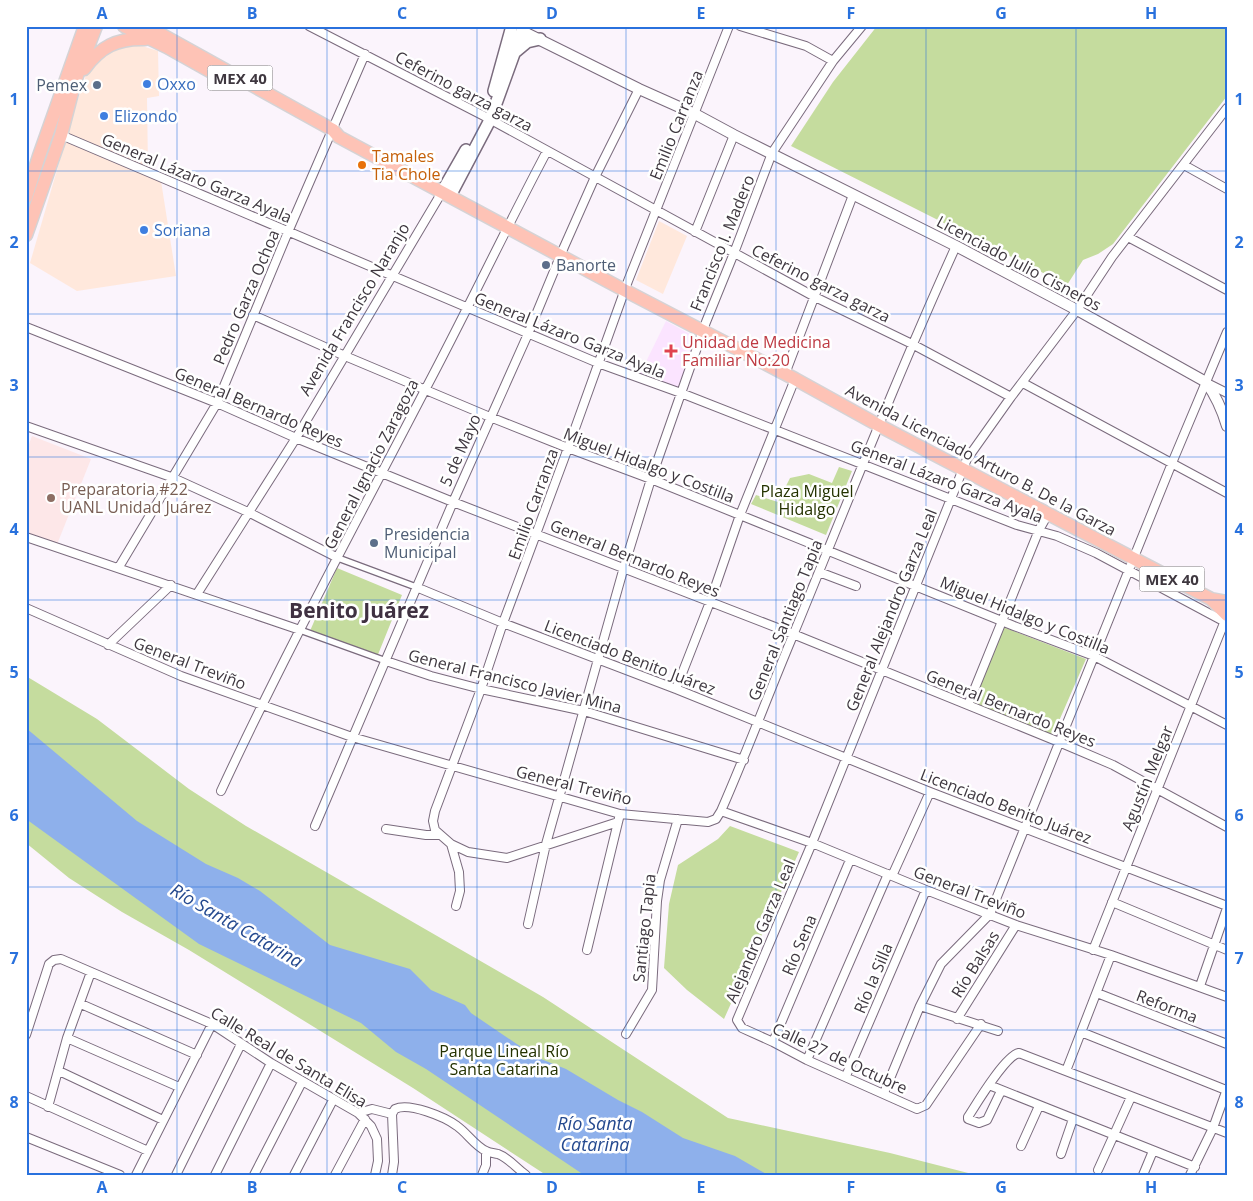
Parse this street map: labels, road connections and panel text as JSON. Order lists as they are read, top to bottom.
{
  "streets": {
    "main road": ["MEX 40", "Avenida Francisco Naranjo", "Avenida Licenciado Arturo B. De la Garza"],
    "street": [
      "Ceferino garza garza",
      "Emilio Carranza",
      "General Lázaro Garza Ayala",
      "Francisco I. Madero",
      "Licenciado Julio Cisneros",
      "Pedro Garza Ochoa",
      "General Bernardo Reyes",
      "5 de Mayo",
      "General Ignacio Zaragoza",
      "Miguel Hidalgo y Costilla",
      "General Alejandro Garza Leal",
      "General Santiago Tapia",
      "Licenciado Benito Juárez",
      "General Treviño",
      "General Francisco Javier Mina",
      "Agustín Melgar",
      "Santiago Tapia",
      "Alejandro Garza Leal",
      "Río Sena",
      "Río Balsas",
      "Río la Silla",
      "Reforma",
      "Calle Real de Santa Elisa",
      "Calle 27 de Octubre"
    ]
  },
  "crossings": [
    ["Ceferino garza garza", "Emilio Carranza"],
    ["Ceferino garza garza", "Francisco I. Madero"],
    ["Ceferino garza garza", "Pedro Garza Ochoa"],
    ["Ceferino garza garza", "Avenida Francisco Naranjo"],
    ["Ceferino garza garza", "5 de Mayo"],
    ["Ceferino garza garza", "General Ignacio Zaragoza"],
    ["Ceferino garza garza", "General Alejandro Garza Leal"],
    ["Ceferino garza garza", "General Santiago Tapia"],
    ["Emilio Carranza", "General Lázaro Garza Ayala"],
    ["Emilio Carranza", "Licenciado Julio Cisneros"],
    ["Emilio Carranza", "General Bernardo Reyes"],
    ["Emilio Carranza", "Avenida Licenciado Arturo B. De la Garza"],
    ["Emilio Carranza", "Miguel Hidalgo y Costilla"],
    ["Emilio Carranza", "Licenciado Benito Juárez"],
    ["Emilio Carranza", "General Treviño"],
    ["Emilio Carranza", "General Francisco Javier Mina"],
    ["General Lázaro Garza Ayala", "Francisco I. Madero"],
    ["General Lázaro Garza Ayala", "Pedro Garza Ochoa"],
    ["General Lázaro Garza Ayala", "Avenida Francisco Naranjo"],
    ["General Lázaro Garza Ayala", "5 de Mayo"],
    ["General Lázaro Garza Ayala", "Avenida Licenciado Arturo B. De la Garza"],
    ["General Lázaro Garza Ayala", "General Ignacio Zaragoza"],
    ["General Lázaro Garza Ayala", "General Alejandro Garza Leal"],
    ["General Lázaro Garza Ayala", "General Santiago Tapia"],
    ["General Lázaro Garza Ayala", "Agustín Melgar"],
    ["Francisco I. Madero", "Licenciado Julio Cisneros"],
    ["Francisco I. Madero", "General Bernardo Reyes"],
    ["Francisco I. Madero", "Avenida Licenciado Arturo B. De la Garza"],
    ["Francisco I. Madero", "Miguel Hidalgo y Costilla"],
    ["Francisco I. Madero", "Licenciado Benito Juárez"],
    ["Francisco I. Madero", "General Treviño"],
    ["Francisco I. Madero", "General Francisco Javier Mina"],
    ["Licenciado Julio Cisneros", "Avenida Francisco Naranjo"],
    ["Licenciado Julio Cisneros", "5 de Mayo"],
    ["Licenciado Julio Cisneros", "General Alejandro Garza Leal"],
    ["Licenciado Julio Cisneros", "General Santiago Tapia"],
    ["Pedro Garza Ochoa", "General Bernardo Reyes"],
    ["Pedro Garza Ochoa", "Avenida Licenciado Arturo B. De la Garza"],
    ["Pedro Garza Ochoa", "Miguel Hidalgo y Costilla"],
    ["Pedro Garza Ochoa", "Licenciado Benito Juárez"],
    ["Pedro Garza Ochoa", "General Francisco Javier Mina"],
    ["Avenida Francisco Naranjo", "General Bernardo Reyes"],
    ["Avenida Francisco Naranjo", "Avenida Licenciado Arturo B. De la Garza"],
    ["Avenida Francisco Naranjo", "Miguel Hidalgo y Costilla"],
    ["Avenida Francisco Naranjo", "Licenciado Benito Juárez"],
    ["Avenida Francisco Naranjo", "General Francisco Javier Mina"],
    ["General Bernardo Reyes", "5 de Mayo"],
    ["General Bernardo Reyes", "General Ignacio Zaragoza"],
    ["General Bernardo Reyes", "General Alejandro Garza Leal"],
    ["General Bernardo Reyes", "General Santiago Tapia"],
    ["General Bernardo Reyes", "Agustín Melgar"],
    ["5 de Mayo", "Avenida Licenciado Arturo B. De la Garza"],
    ["5 de Mayo", "Miguel Hidalgo y Costilla"],
    ["5 de Mayo", "Licenciado Benito Juárez"],
    ["5 de Mayo", "General Treviño"],
    ["5 de Mayo", "General Francisco Javier Mina"],
    ["Avenida Licenciado Arturo B. De la Garza", "General Ignacio Zaragoza"],
    ["Avenida Licenciado Arturo B. De la Garza", "General Alejandro Garza Leal"],
    ["Avenida Licenciado Arturo B. De la Garza", "General Santiago Tapia"],
    ["Avenida Licenciado Arturo B. De la Garza", "Agustín Melgar"],
    ["General Ignacio Zaragoza", "Miguel Hidalgo y Costilla"],
    ["General Ignacio Zaragoza", "Licenciado Benito Juárez"],
    ["General Ignacio Zaragoza", "General Treviño"],
    ["General Ignacio Zaragoza", "General Francisco Javier Mina"],
    ["Miguel Hidalgo y Costilla", "General Alejandro Garza Leal"],
    ["Miguel Hidalgo y Costilla", "General Santiago Tapia"],
    ["Miguel Hidalgo y Costilla", "Agustín Melgar"],
    ["General Alejandro Garza Leal", "Licenciado Benito Juárez"],
    ["General Alejandro Garza Leal", "General Treviño"],
    ["General Alejandro Garza Leal", "Alejandro Garza Leal"],
    ["General Santiago Tapia", "Licenciado Benito Juárez"],
    ["General Santiago Tapia", "General Treviño"],
    ["General Santiago Tapia", "General Francisco Javier Mina"],
    ["Licenciado Benito Juárez", "Agustín Melgar"],
    ["General Treviño", "Agustín Melgar"],
    ["General Treviño", "Santiago Tapia"],
    ["General Treviño", "Alejandro Garza Leal"],
    ["General Treviño", "Río Sena"],
    ["General Treviño", "Río Balsas"],
    ["General Treviño", "Río la Silla"],
    ["Alejandro Garza Leal", "Calle 27 de Octubre"],
    ["Río Sena", "Calle 27 de Octubre"],
    ["Río Balsas", "Calle 27 de Octubre"],
    ["Río la Silla", "Calle 27 de Octubre"]
  ],
  "districts": ["Benito Juárez"],
  "water": ["Río Santa Catarina"],
  "parks": ["Plaza Miguel Hidalgo", "Parque Lineal Río Santa Catarina"],
  "places": {
    "other": [
      "Oxxo",
      "Pemex",
      "Elizondo",
      "Tamales Tia Chole",
      "Soriana",
      "Banorte",
      "Preparatoria #22 UANL Unidad Juárez",
      "Presidencia Municipal"
    ],
    "health": ["Unidad de Medicina Familiar No:20"]
  },
  "grid": {
    "columns": [
      "A",
      "B",
      "C",
      "D",
      "E",
      "F",
      "G",
      "H"
    ],
    "rows": [
      "1",
      "2",
      "3",
      "4",
      "5",
      "6",
      "7",
      "8"
    ]
  }
}
